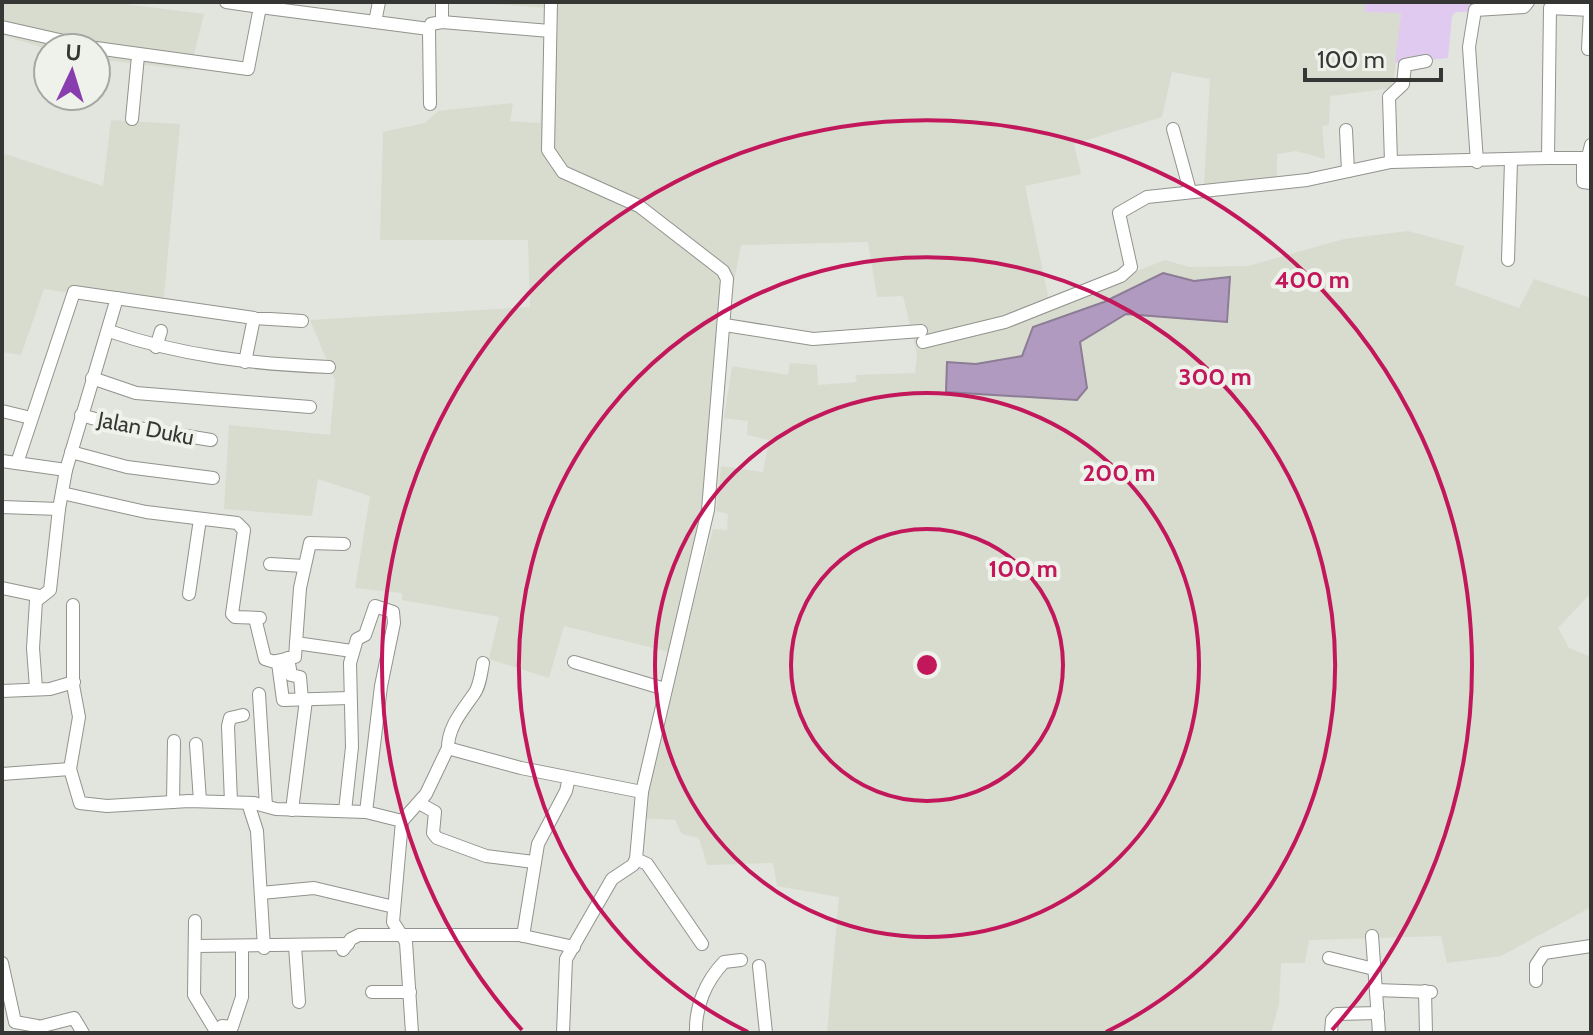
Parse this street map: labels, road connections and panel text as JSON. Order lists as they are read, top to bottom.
{
  "streets": {
    "street": ["Jalan Duku"]
  },
  "scale_bar": "100 m",
  "north": "top",
  "rings": [
    "400 m",
    "300 m",
    "200 m",
    "100 m"
  ]
}
